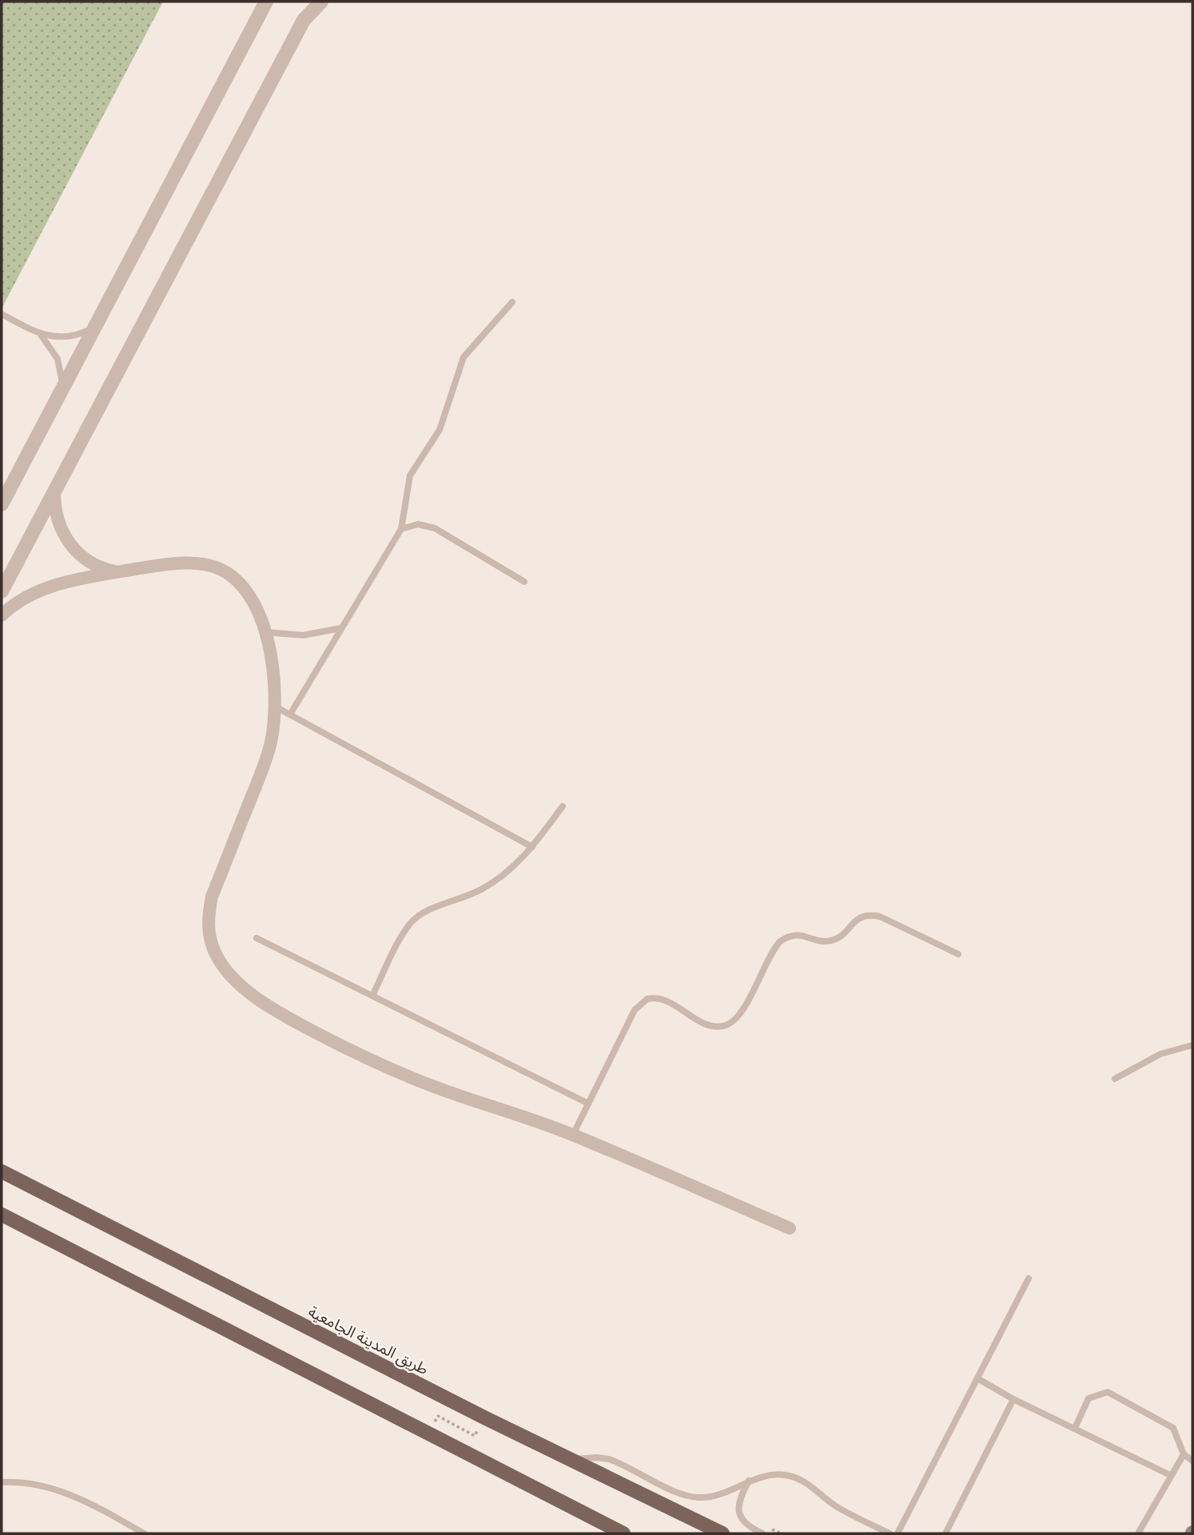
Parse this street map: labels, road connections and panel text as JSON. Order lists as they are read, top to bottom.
{
  "streets": {
    "main road": ["طريق المدينة الجامعية"]
  }
}
